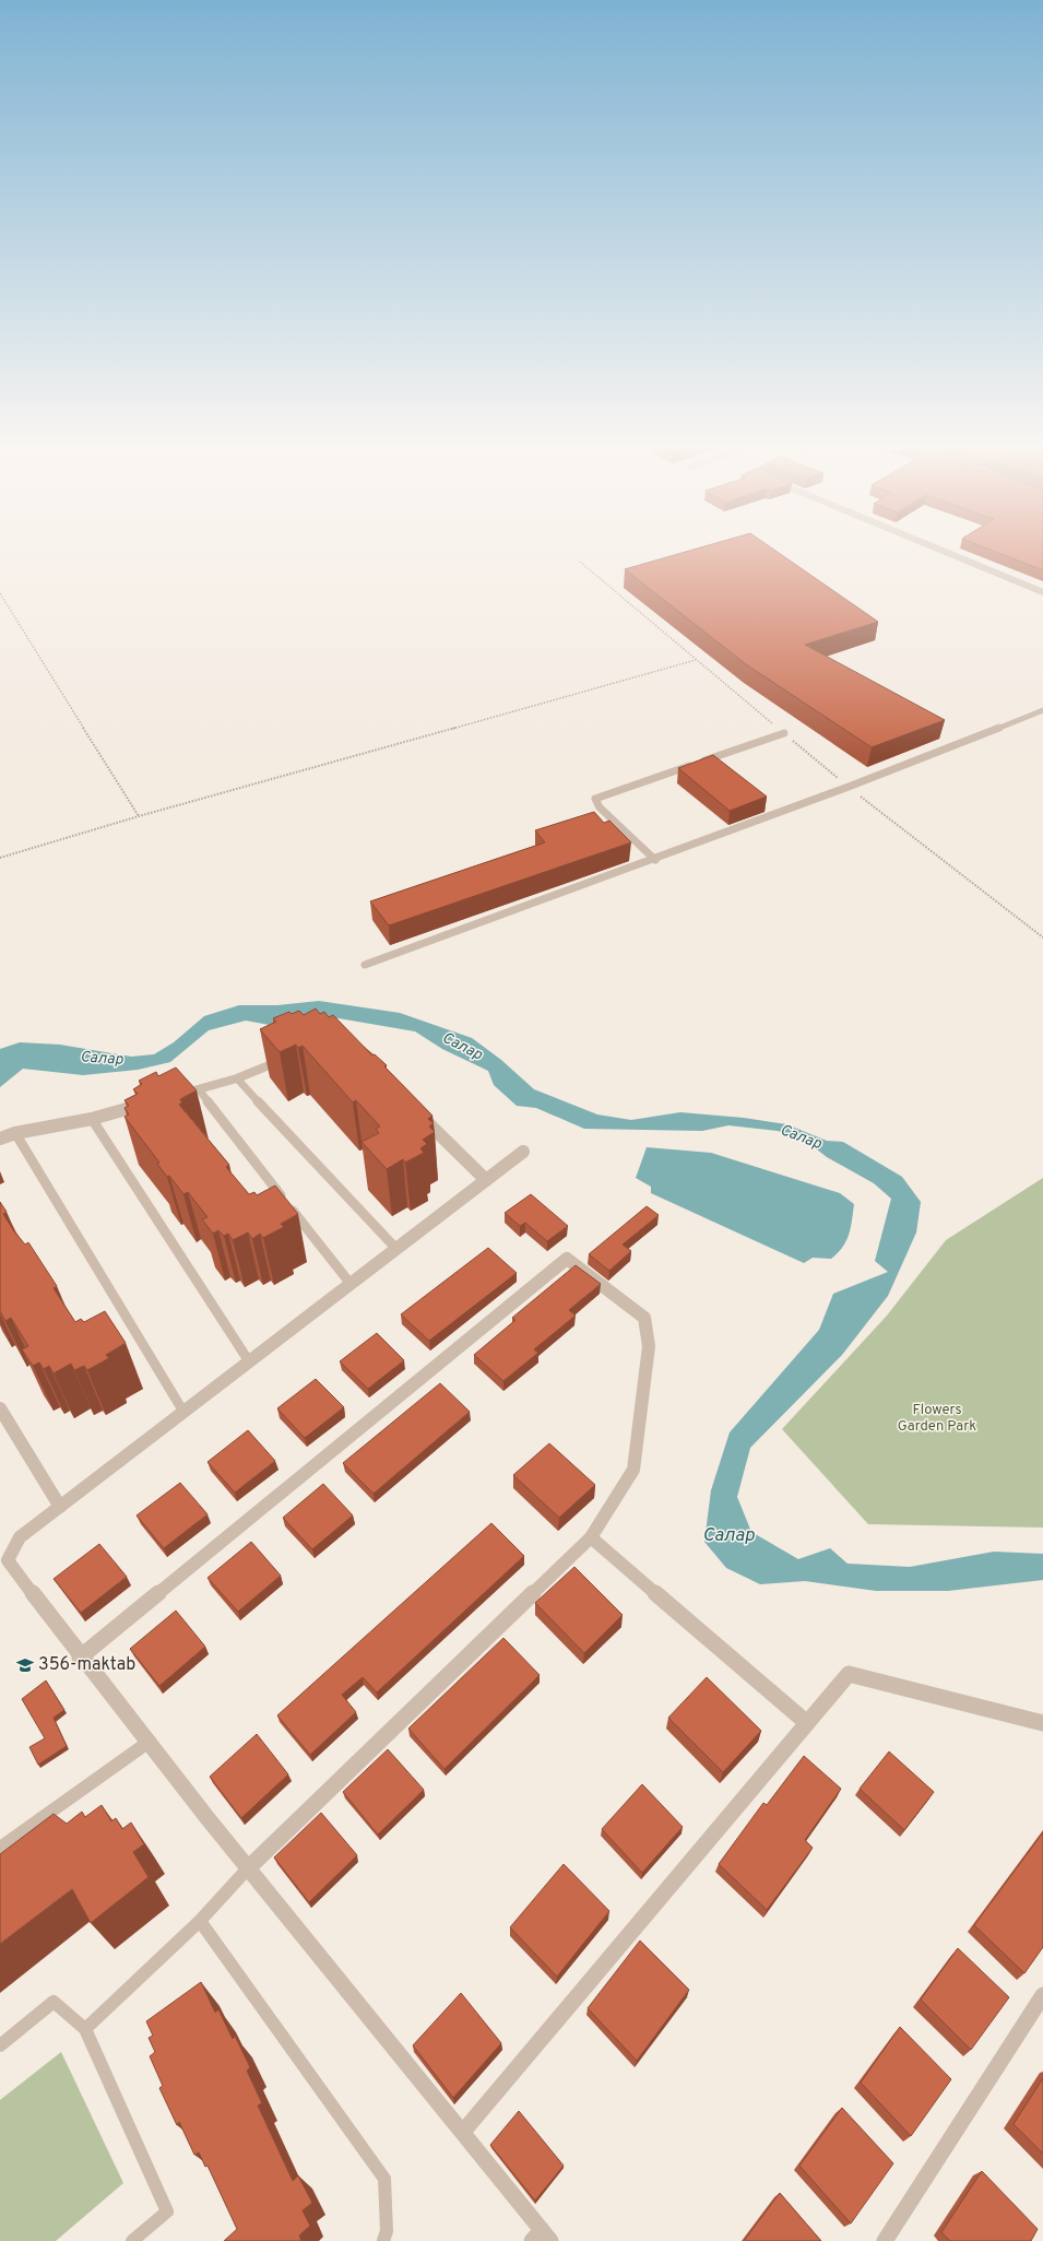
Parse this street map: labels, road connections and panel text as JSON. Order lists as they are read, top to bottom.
{
  "water": ["Салар"],
  "parks": ["Flowers Garden Park"],
  "places": {
    "school or university": ["356-maktab"]
  }
}
